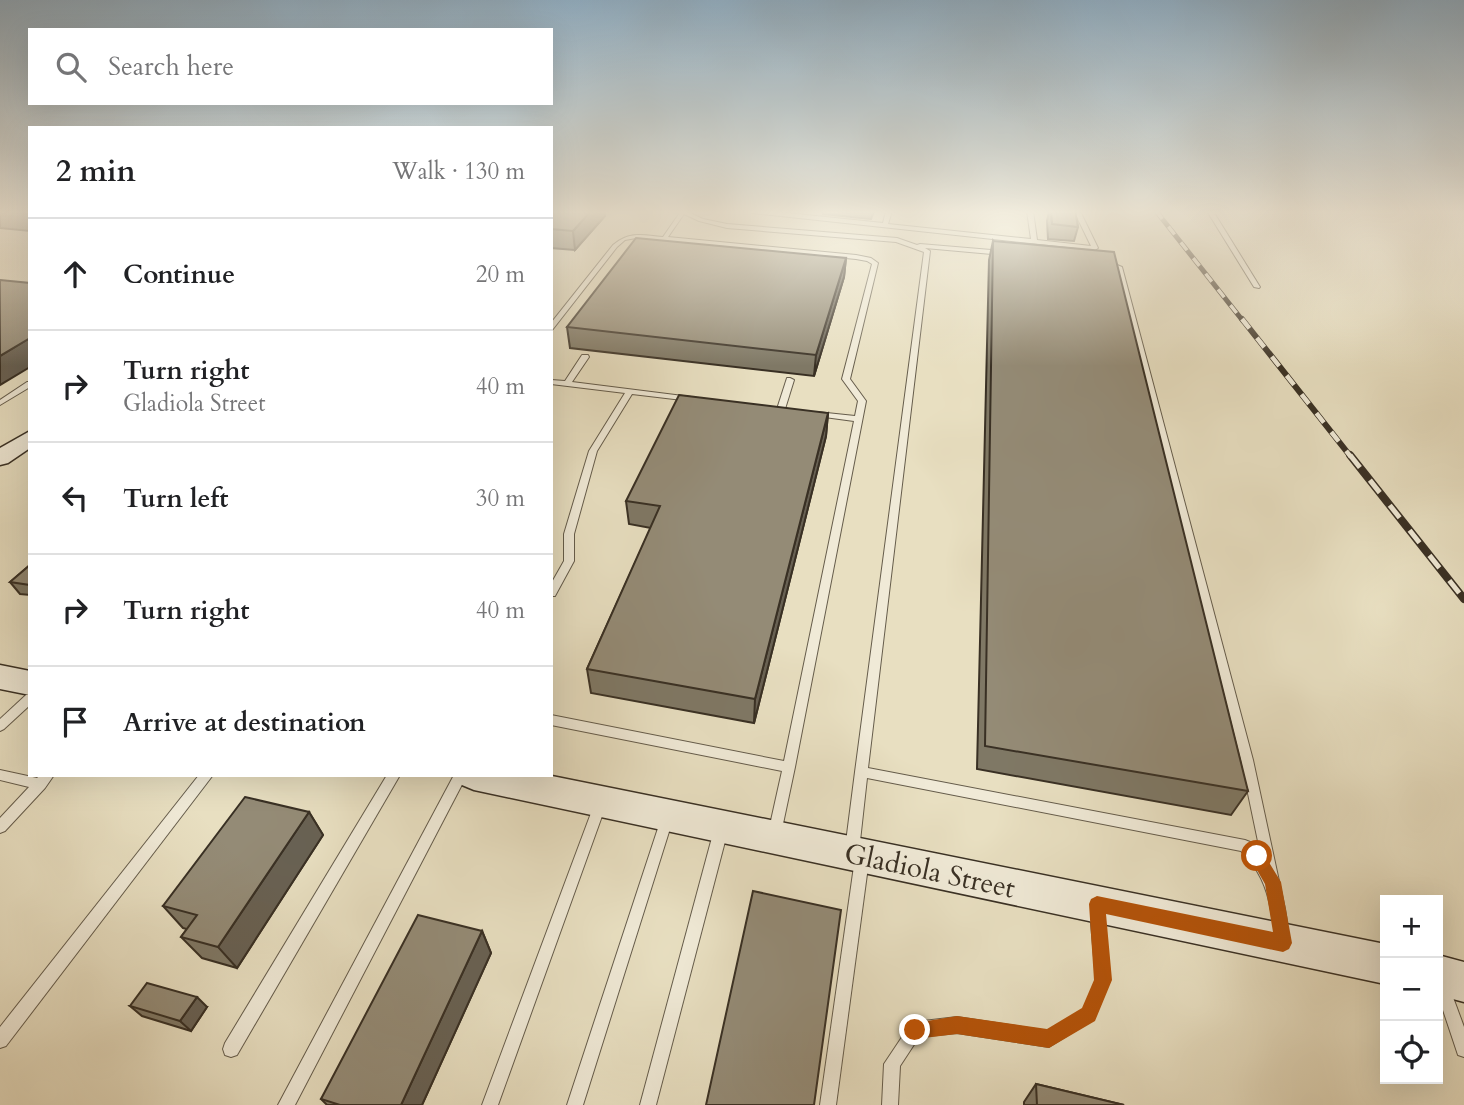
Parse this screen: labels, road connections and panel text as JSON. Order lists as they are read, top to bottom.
{
  "streets": {
    "street": ["Gladiola Street"]
  },
  "page": {
    "search": "Search here",
    "heading": ["2 min", "Walk · 130 m"],
    "list": [
      ["Continue", "20 m"],
      ["Turn right", "Gladiola Street", "40 m"],
      ["Turn left", "30 m"],
      ["Turn right", "40 m"],
      "Arrive at destination"
    ],
    "map_buttons": ["+", "−"]
  }
}
